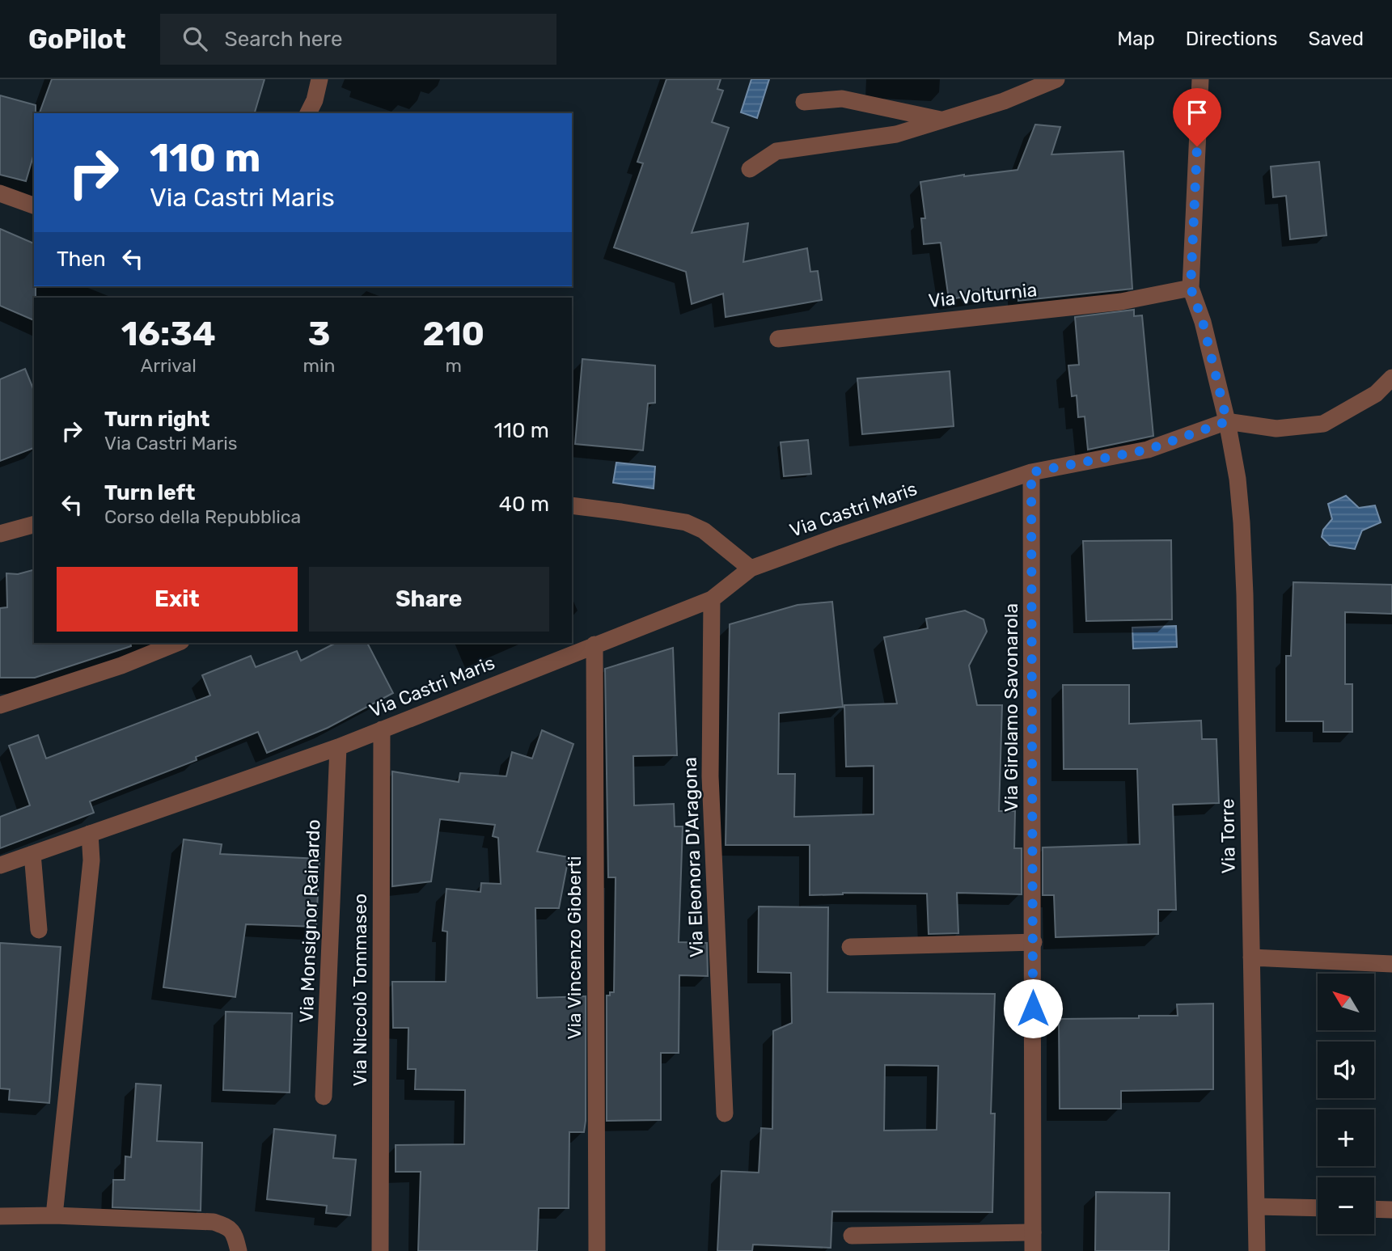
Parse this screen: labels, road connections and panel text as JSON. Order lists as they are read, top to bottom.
{
  "streets": {
    "street": [
      "Via Volturnia",
      "Via Castri Maris",
      "Via Girolamo Savonarola",
      "Via Torre",
      "Via Eleonora D'Aragona",
      "Via Monsignor Rainardo",
      "Via Vincenzo Gioberti",
      "Via Niccolò Tommaseo"
    ]
  },
  "crossings": [
    ["Via Volturnia", "Via Torre"],
    ["Via Castri Maris", "Via Girolamo Savonarola"],
    ["Via Castri Maris", "Via Torre"],
    ["Via Castri Maris", "Via Eleonora D'Aragona"],
    ["Via Castri Maris", "Via Monsignor Rainardo"],
    ["Via Castri Maris", "Via Vincenzo Gioberti"],
    ["Via Castri Maris", "Via Niccolò Tommaseo"]
  ],
  "north": "top left",
  "page": {
    "header": "GoPilot",
    "search": "Search here",
    "nav": ["Map", "Directions", "Saved"],
    "turn": ["110 m", "Via Castri Maris"],
    "then": "Then",
    "eta": [
      "16:34",
      "Arrival",
      "3",
      "min",
      "210",
      "m"
    ],
    "list": [
      {
        "name": "Turn right",
        "note": "Via Castri Maris",
        "value": "110 m"
      },
      {
        "name": "Turn left",
        "note": "Corso della Repubblica",
        "value": "40 m"
      }
    ],
    "buttons": ["Exit", "Share"],
    "map_buttons": ["+", "−"]
  }
}
